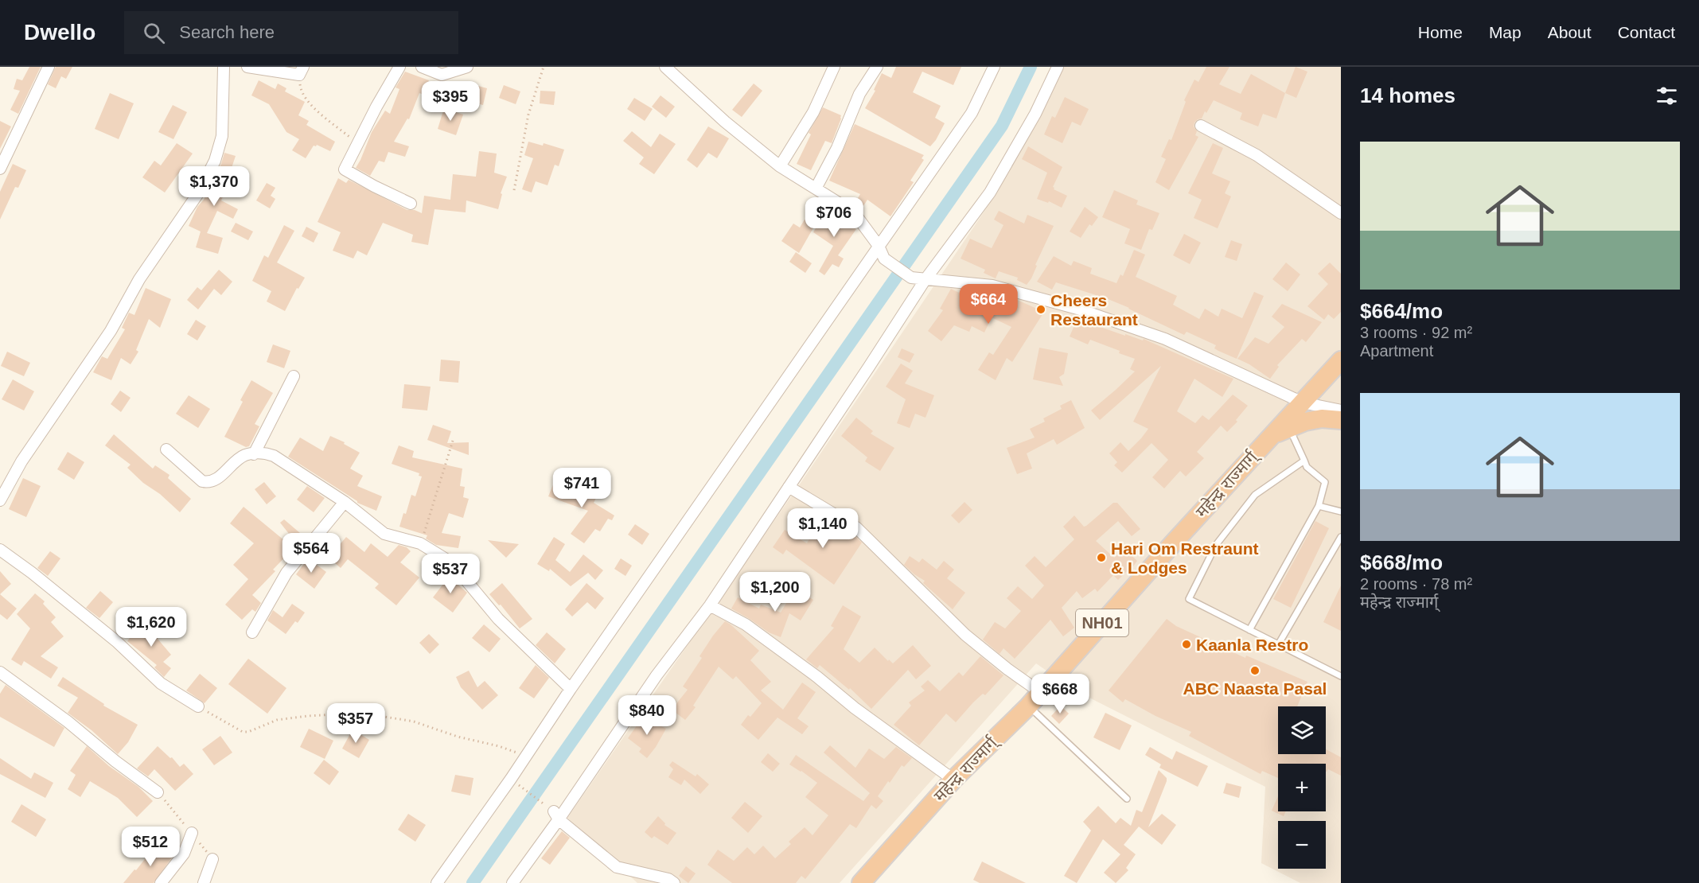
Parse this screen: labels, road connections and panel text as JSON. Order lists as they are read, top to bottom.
{
  "streets": {
    "highway": ["महेन्द्र राज्मार्ग्", "NH01"]
  },
  "places": [
    "Cheers Restaurant",
    "Hari Om Restraunt & Lodges",
    "Kaanla Restro",
    "ABC Naasta Pasal"
  ],
  "page": {
    "header": "Dwello",
    "search": "Search here",
    "nav": [
      "Home",
      "Map",
      "About",
      "Contact"
    ],
    "heading": "14 homes",
    "price": [
      "$395",
      "$1,370",
      "$706",
      "$664",
      "$741",
      "$1,140",
      "$564",
      "$537",
      "$1,200",
      "$1,620",
      "$668",
      "$840",
      "$357",
      "$512"
    ],
    "list": [
      {
        "name": "$664/mo",
        "note": "3 rooms · 92 m² · Apartment"
      },
      {
        "name": "$668/mo",
        "note": "2 rooms · 78 m² · महेन्द्र राज्मार्ग्"
      }
    ],
    "map_buttons": ["+", "−"]
  }
}
